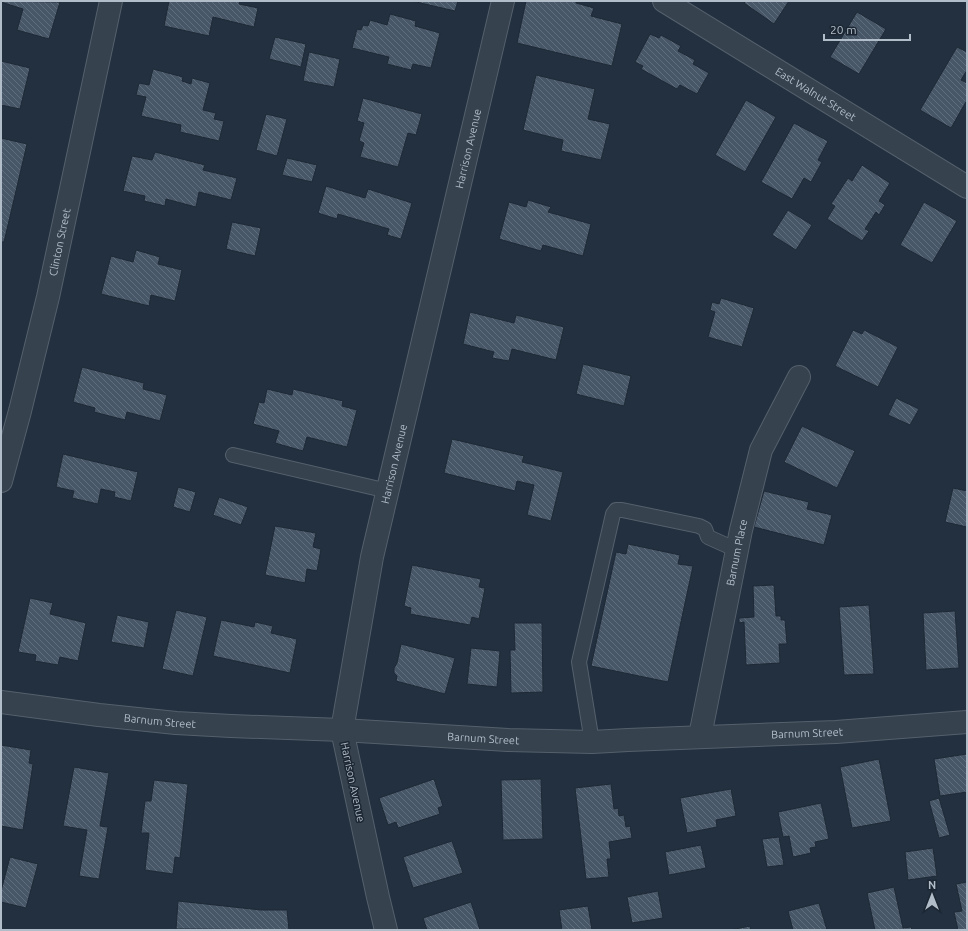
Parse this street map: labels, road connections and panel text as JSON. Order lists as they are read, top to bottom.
{
  "streets": {
    "street": [
      "East Walnut Street",
      "Harrison Avenue",
      "Clinton Street",
      "Barnum Place",
      "Barnum Street"
    ]
  },
  "crossings": [
    ["Harrison Avenue", "Barnum Street"],
    ["Barnum Place", "Barnum Street"]
  ],
  "scale_bar": "20 m",
  "north": "top"
}
